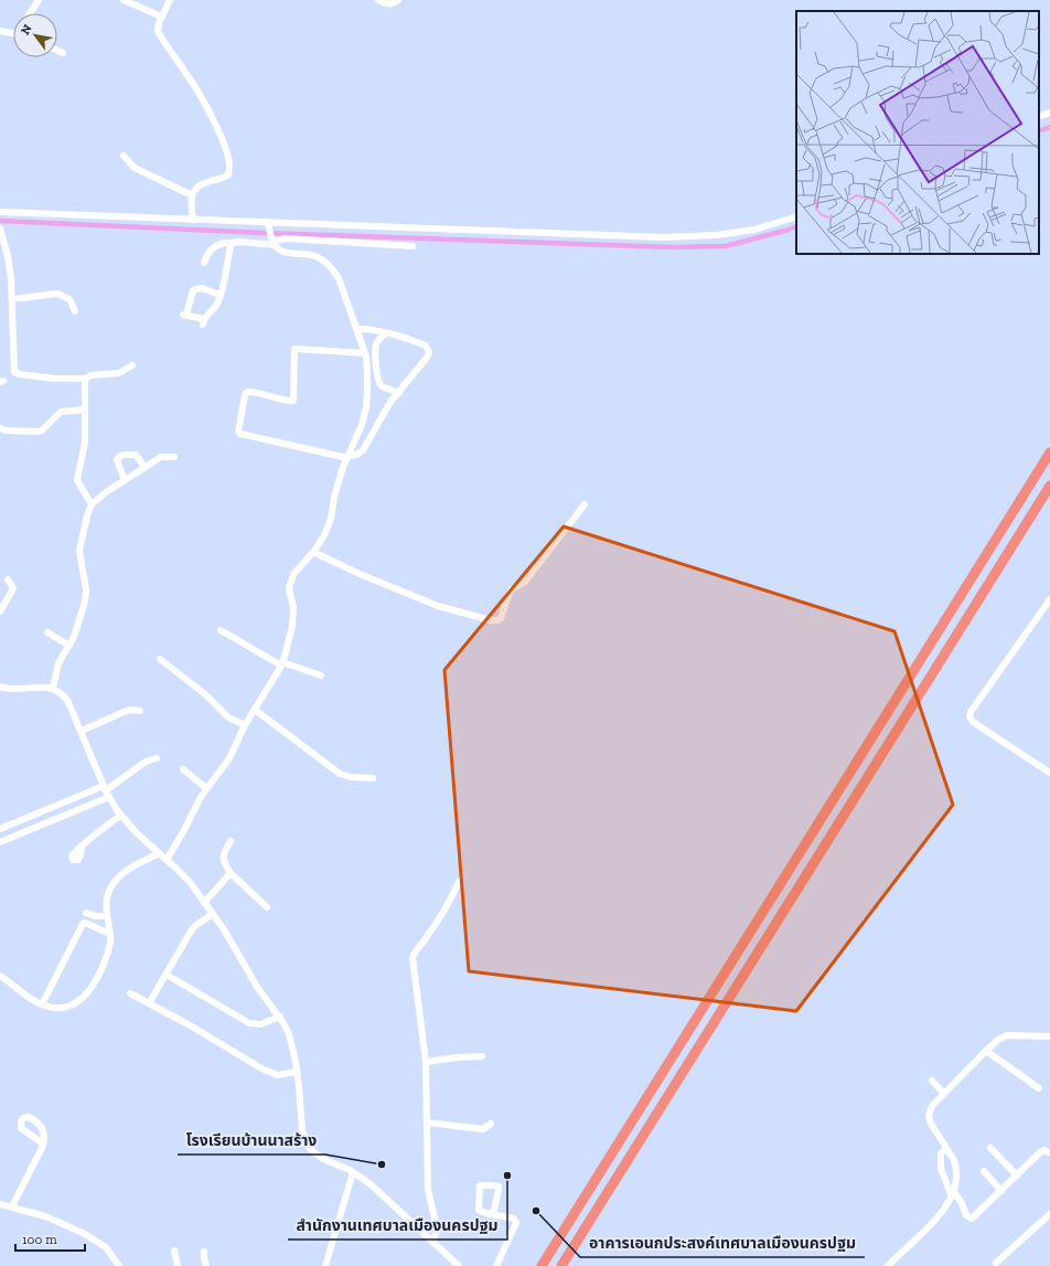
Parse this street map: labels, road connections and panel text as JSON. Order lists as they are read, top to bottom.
{
  "places": ["โรงเรียนบ้านนาสร้าง", "สำนักงานเทศบาลเมืองนครปฐม", "อาคารเอนกประสงค์เทศบาลเมืองนครปฐม"],
  "scale_bar": "100 m",
  "north": "top left"
}
